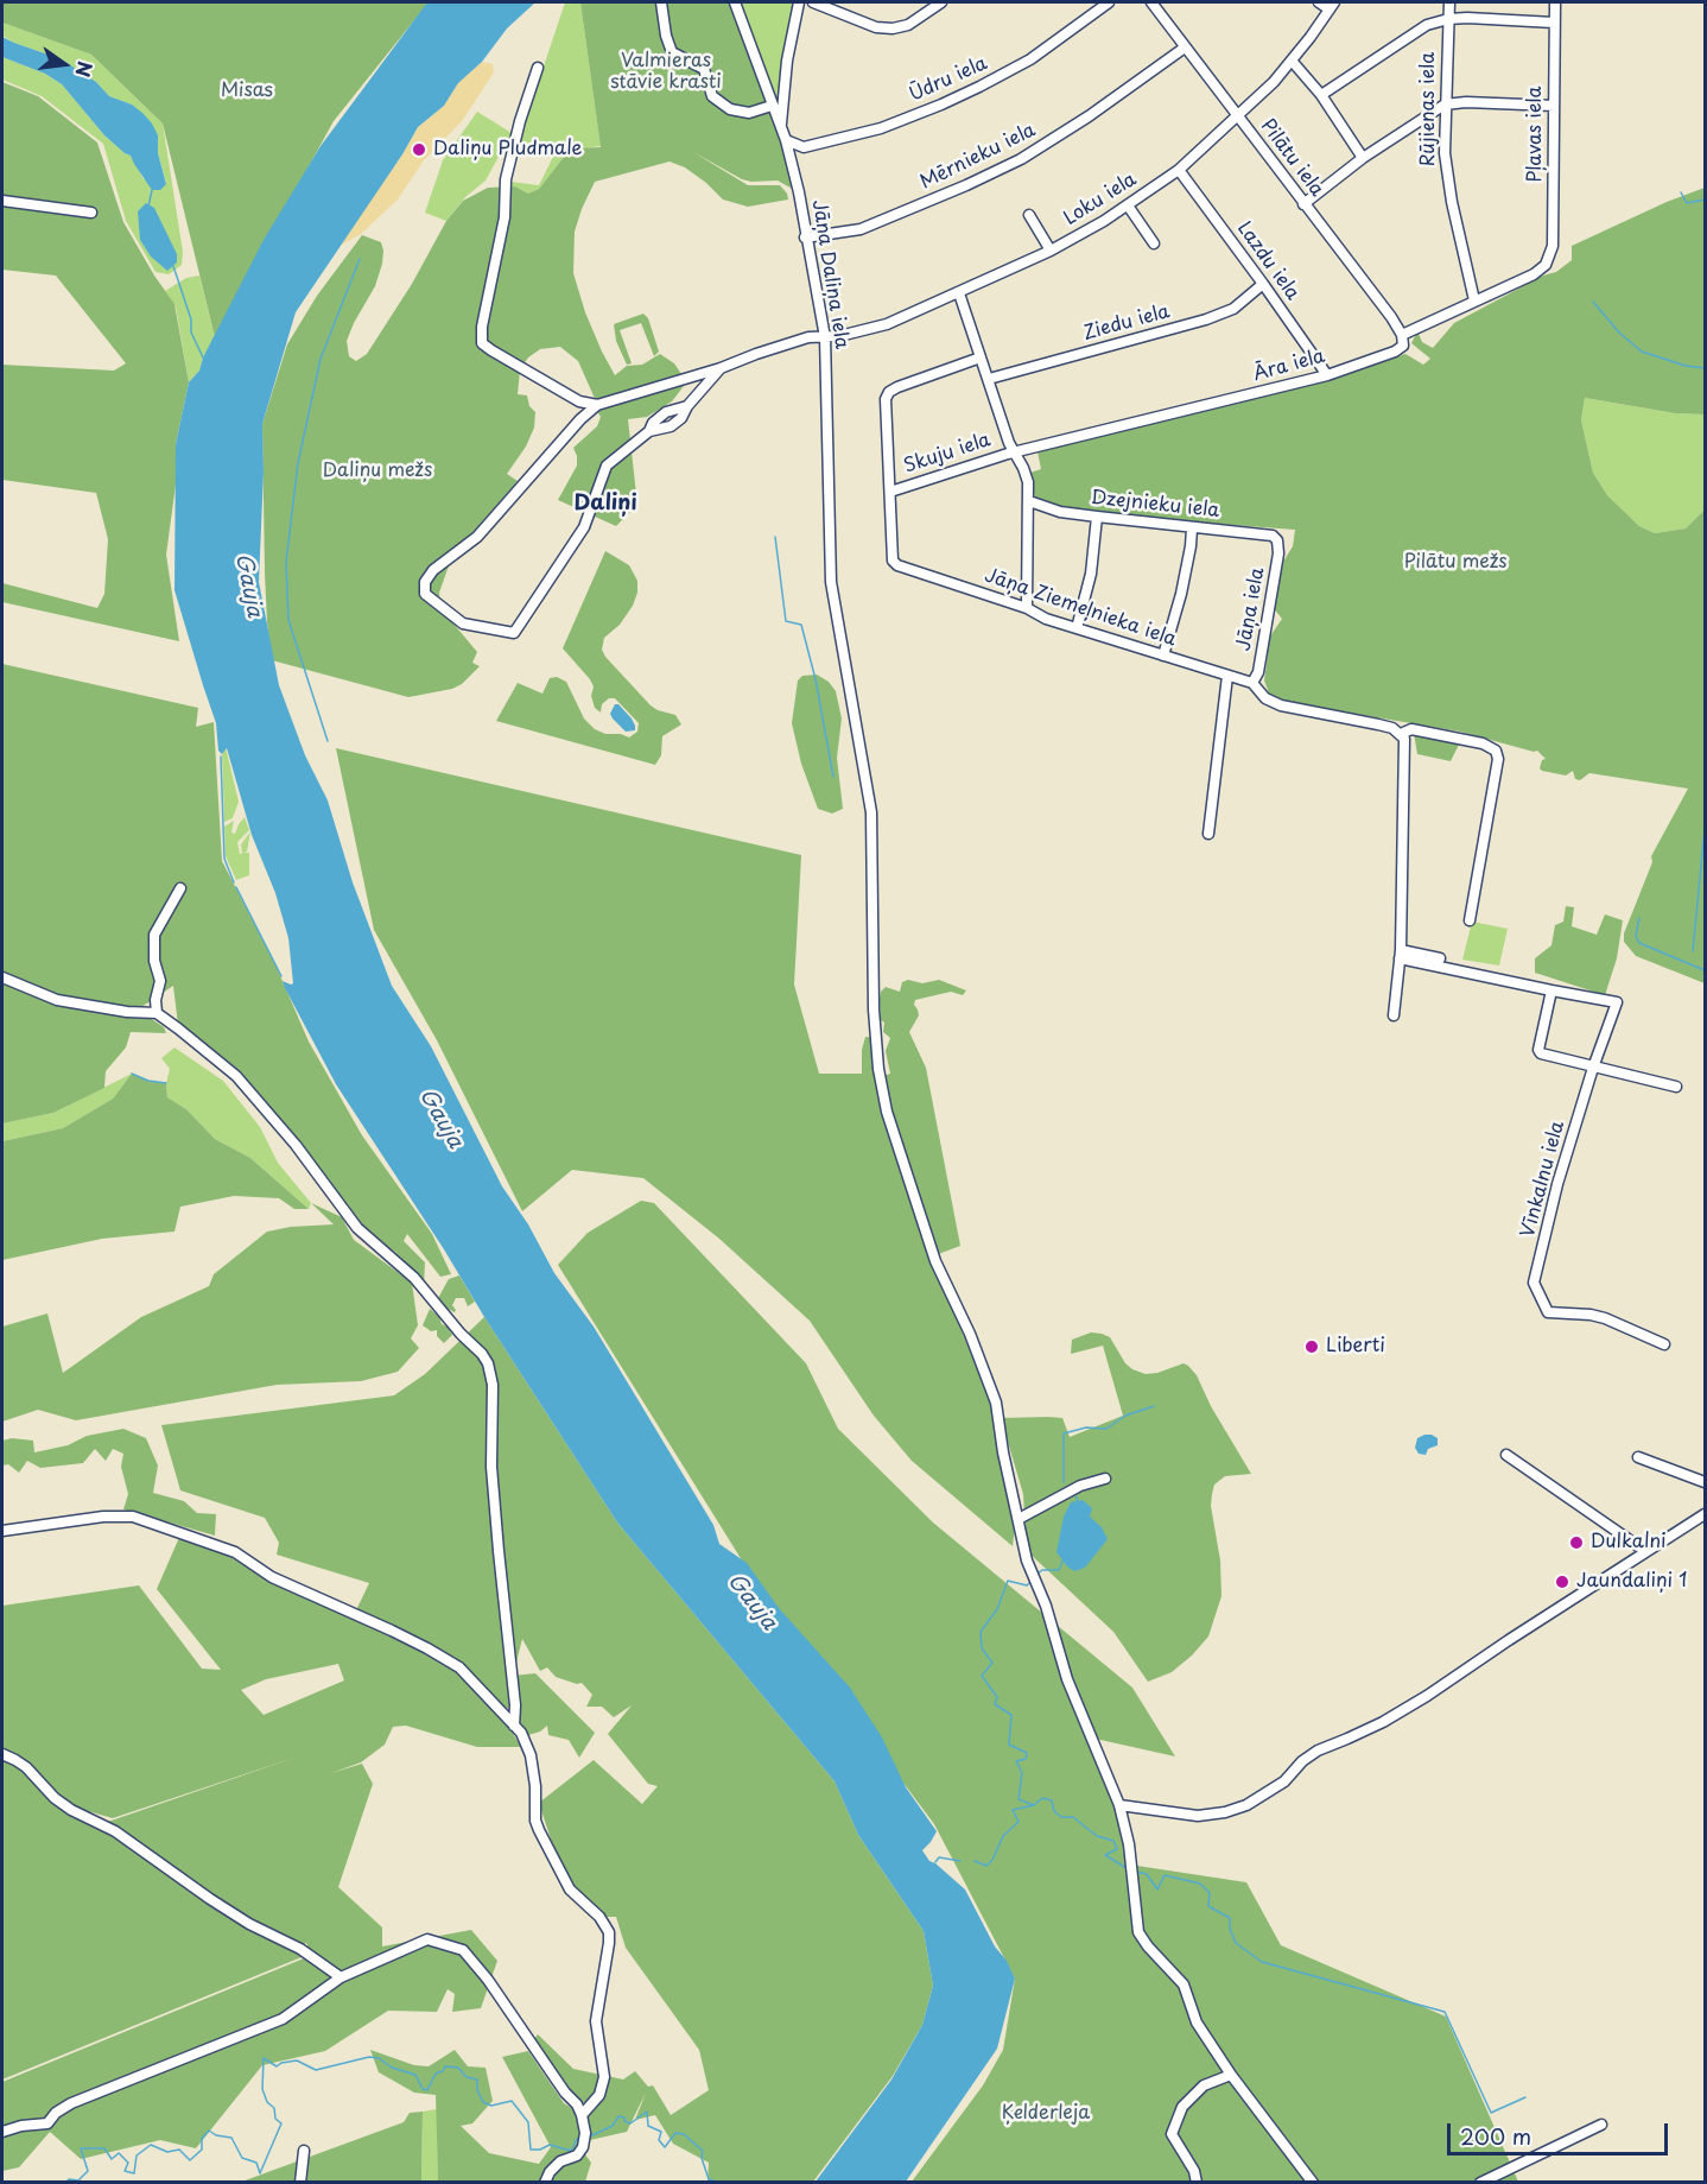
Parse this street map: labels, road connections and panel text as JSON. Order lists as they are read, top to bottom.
{
  "streets": {
    "street": [
      "Ūdru iela",
      "Rūjienas iela",
      "Pļavas iela",
      "Mērnieku iela",
      "Pilātu iela",
      "Loku iela",
      "Lazdu iela",
      "Jāņa Daliņa iela",
      "Ziedu iela",
      "Āra iela",
      "Skuju iela",
      "Dzejnieku iela",
      "Jāņa Ziemeļnieka iela",
      "Jāņa iela",
      "Vīnkalnu iela"
    ]
  },
  "crossings": [
    ["Ūdru iela", "Jāņa Daliņa iela"],
    ["Rūjienas iela", "Āra iela"],
    ["Pļavas iela", "Āra iela"],
    ["Mērnieku iela", "Pilātu iela"],
    ["Mērnieku iela", "Jāņa Daliņa iela"],
    ["Pilātu iela", "Loku iela"],
    ["Pilātu iela", "Āra iela"],
    ["Loku iela", "Lazdu iela"],
    ["Loku iela", "Jāņa Daliņa iela"],
    ["Lazdu iela", "Ziedu iela"],
    ["Lazdu iela", "Āra iela"],
    ["Āra iela", "Skuju iela"],
    ["Skuju iela", "Jāņa Ziemeļnieka iela"],
    ["Dzejnieku iela", "Jāņa iela"],
    ["Jāņa Ziemeļnieka iela", "Jāņa iela"]
  ],
  "districts": ["Daliņi"],
  "water": ["Gauja"],
  "parks": [
    "Valmieras stāvie krasti",
    "Misas",
    "Daliņu mežs",
    "Pilātu mežs",
    "Ķelderleja"
  ],
  "places": [
    "Daliņu Pludmale",
    "Liberti",
    "Dulkalni",
    "Jaundaliņi 1"
  ],
  "scale_bar": "200 m",
  "north": "right"
}
